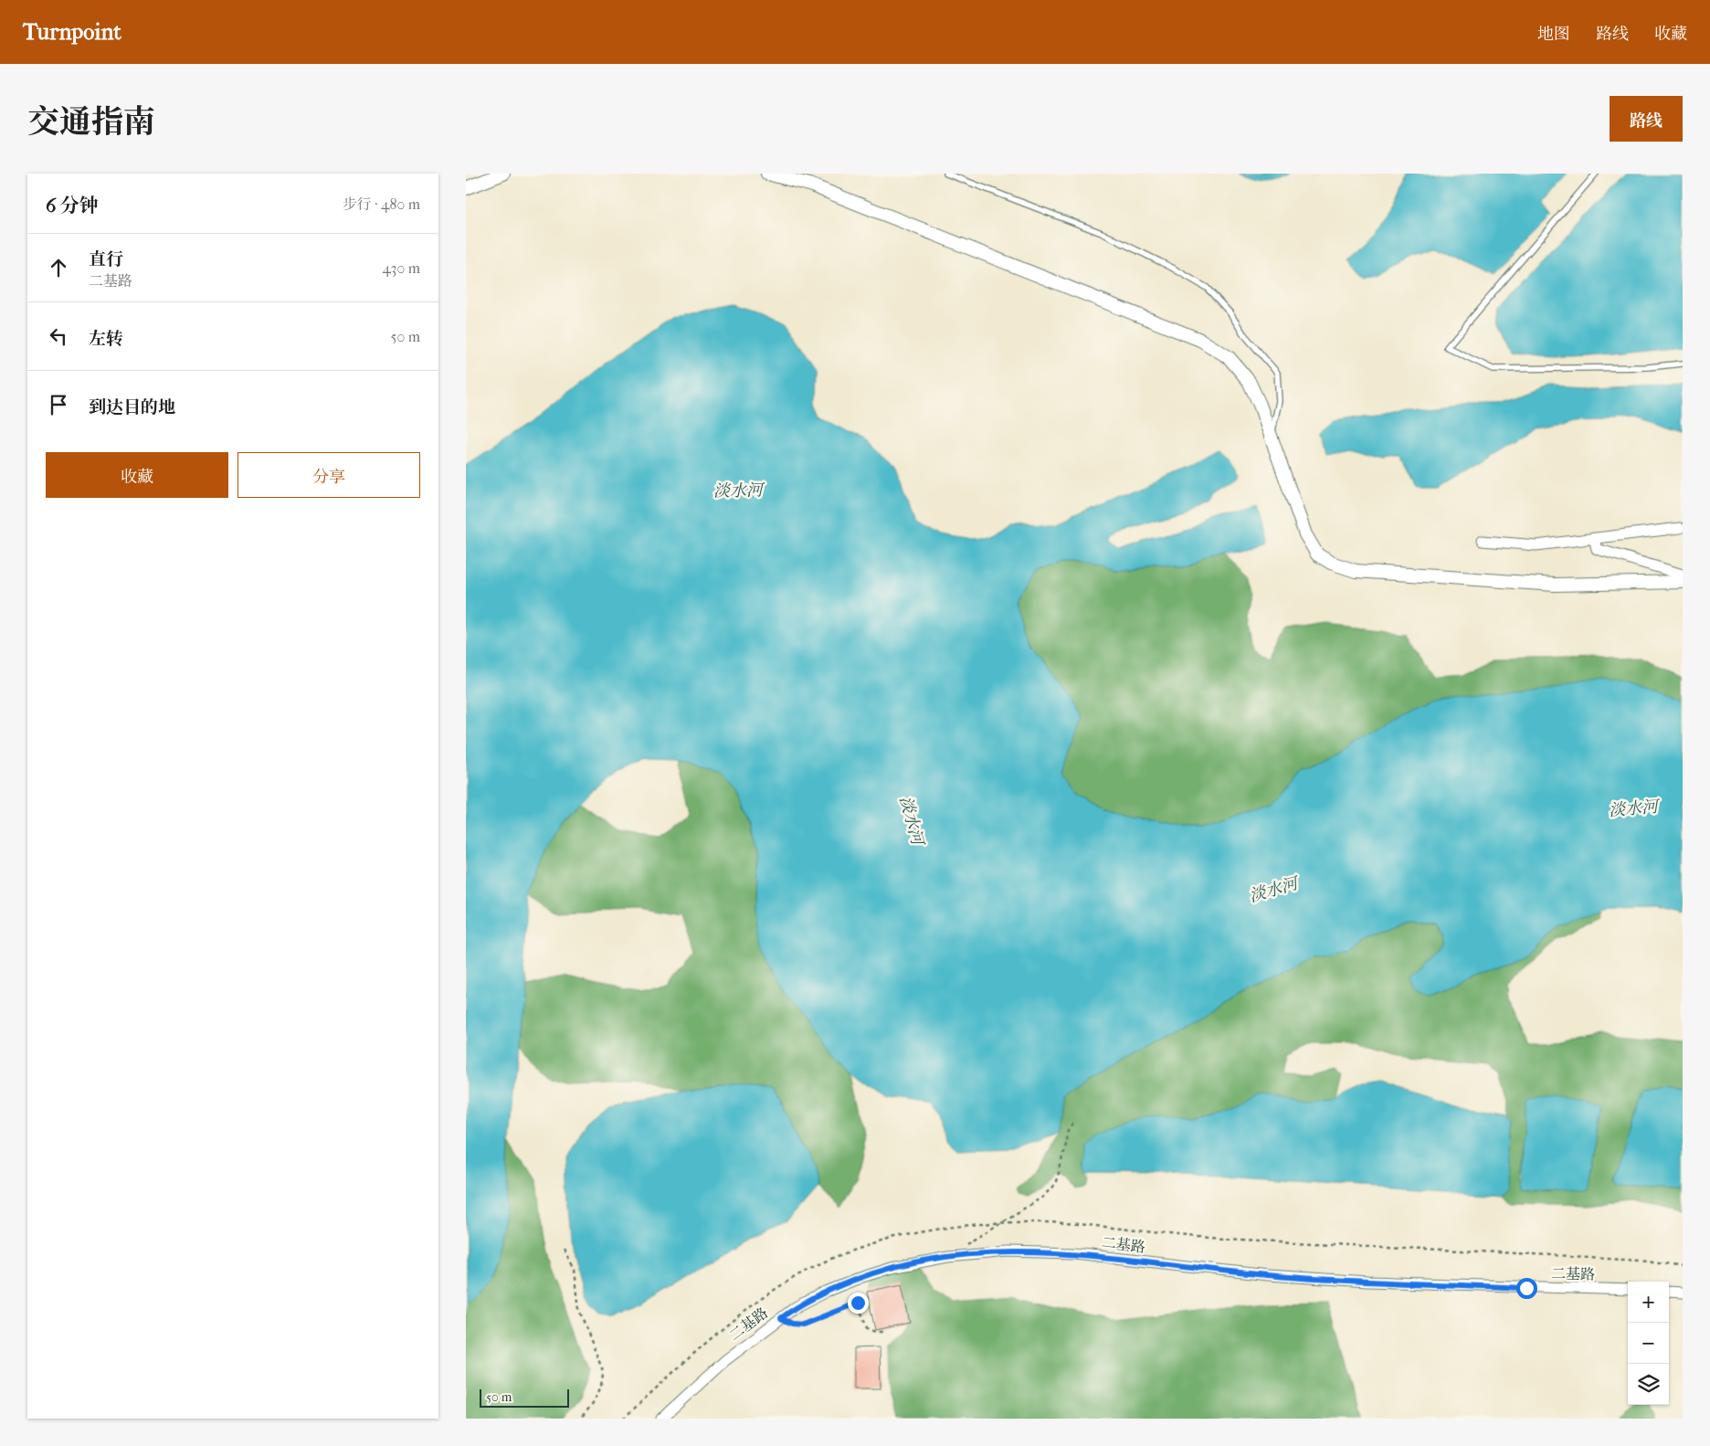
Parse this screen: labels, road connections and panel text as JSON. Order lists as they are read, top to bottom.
{
  "streets": {
    "street": ["二基路"]
  },
  "water": ["淡水河"],
  "scale_bar": "50 m",
  "page": {
    "header": "Turnpoint",
    "nav": ["地图", "路线", "收藏"],
    "title": "交通指南",
    "buttons": [
      "路线",
      ["收藏", "分享"]
    ],
    "heading": ["6 分钟", "步行 · 480 m"],
    "list": [
      ["直行", "二基路", "430 m"],
      ["左转", "50 m"],
      "到达目的地"
    ],
    "map_buttons": ["+", "−"],
    "scale": "50 m"
  }
}
